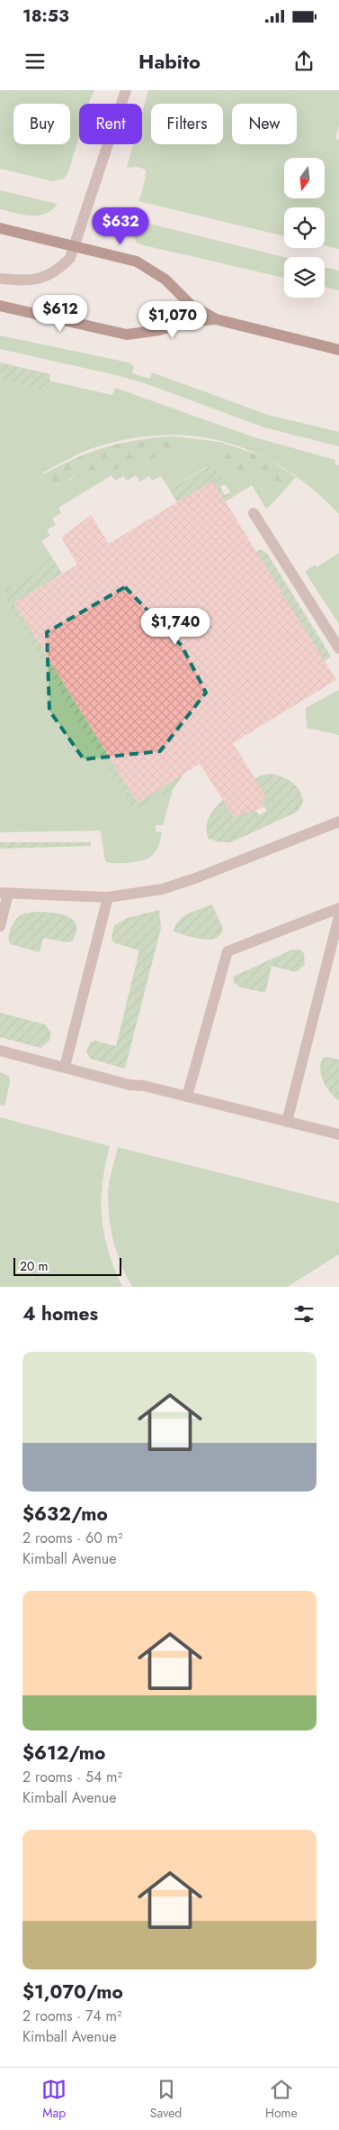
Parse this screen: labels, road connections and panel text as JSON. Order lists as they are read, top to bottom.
{
  "scale_bar": "20 m",
  "north": "bottom",
  "page": {
    "status": "18:53",
    "header": "Habito",
    "chip": [
      "Buy",
      "Rent",
      "Filters",
      "New"
    ],
    "price": [
      "$632",
      "$612",
      "$1,070",
      "$1,740"
    ],
    "scale": "20 m",
    "heading": "4 homes",
    "list": [
      {
        "name": "$632/mo",
        "note": "2 rooms · 60 m² · Kimball Avenue"
      },
      {
        "name": "$612/mo",
        "note": "2 rooms · 54 m² · Kimball Avenue"
      },
      {
        "name": "$1,070/mo",
        "note": "2 rooms · 74 m² · Kimball Avenue"
      }
    ],
    "tabs": ["Map", "Saved", "Home"]
  }
}
